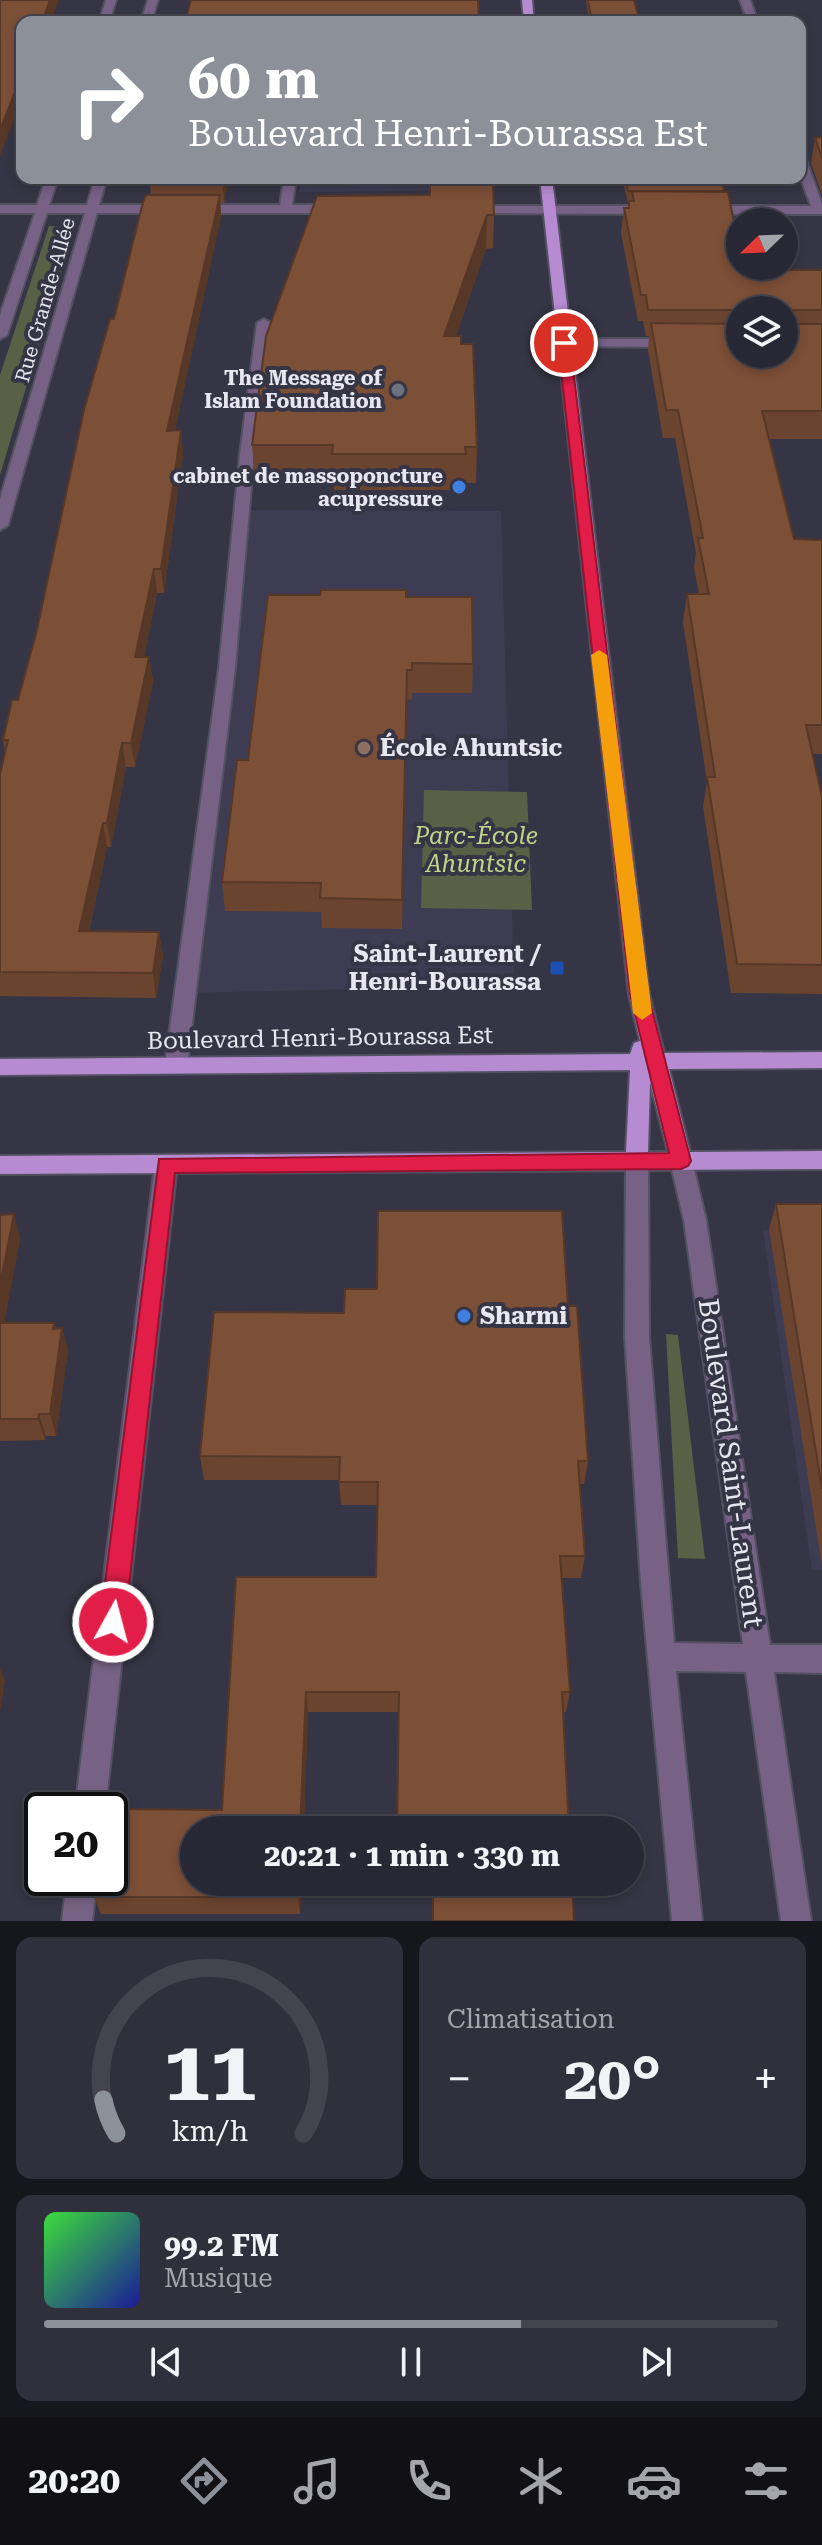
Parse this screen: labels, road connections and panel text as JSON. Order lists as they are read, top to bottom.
{
  "streets": {
    "main road": ["Boulevard Henri-Bourassa Est", "Boulevard Saint-Laurent"],
    "street": ["Rue Grande-Allée"]
  },
  "crossings": [
    ["Boulevard Henri-Bourassa Est", "Boulevard Saint-Laurent"]
  ],
  "parks": ["Parc-École Ahuntsic"],
  "places": {
    "other": [
      "The Message of Islam Foundation",
      "cabinet de massoponcture acupressure",
      "École Ahuntsic",
      "Sharmi"
    ],
    "transit": ["Saint-Laurent / Henri-Bourassa"]
  },
  "north": "bottom left",
  "page": {
    "turn": ["60 m", "Boulevard Henri-Bourassa Est"],
    "limit": "20",
    "trip": "20:21 · 1 min · 330 m",
    "tile": "Climatisation",
    "heat": ["−", "20°", "+"],
    "song": ["99.2 FM", "Musique"],
    "tabs": "20:20",
    "gauge": ["11", "km/h"]
  }
}
